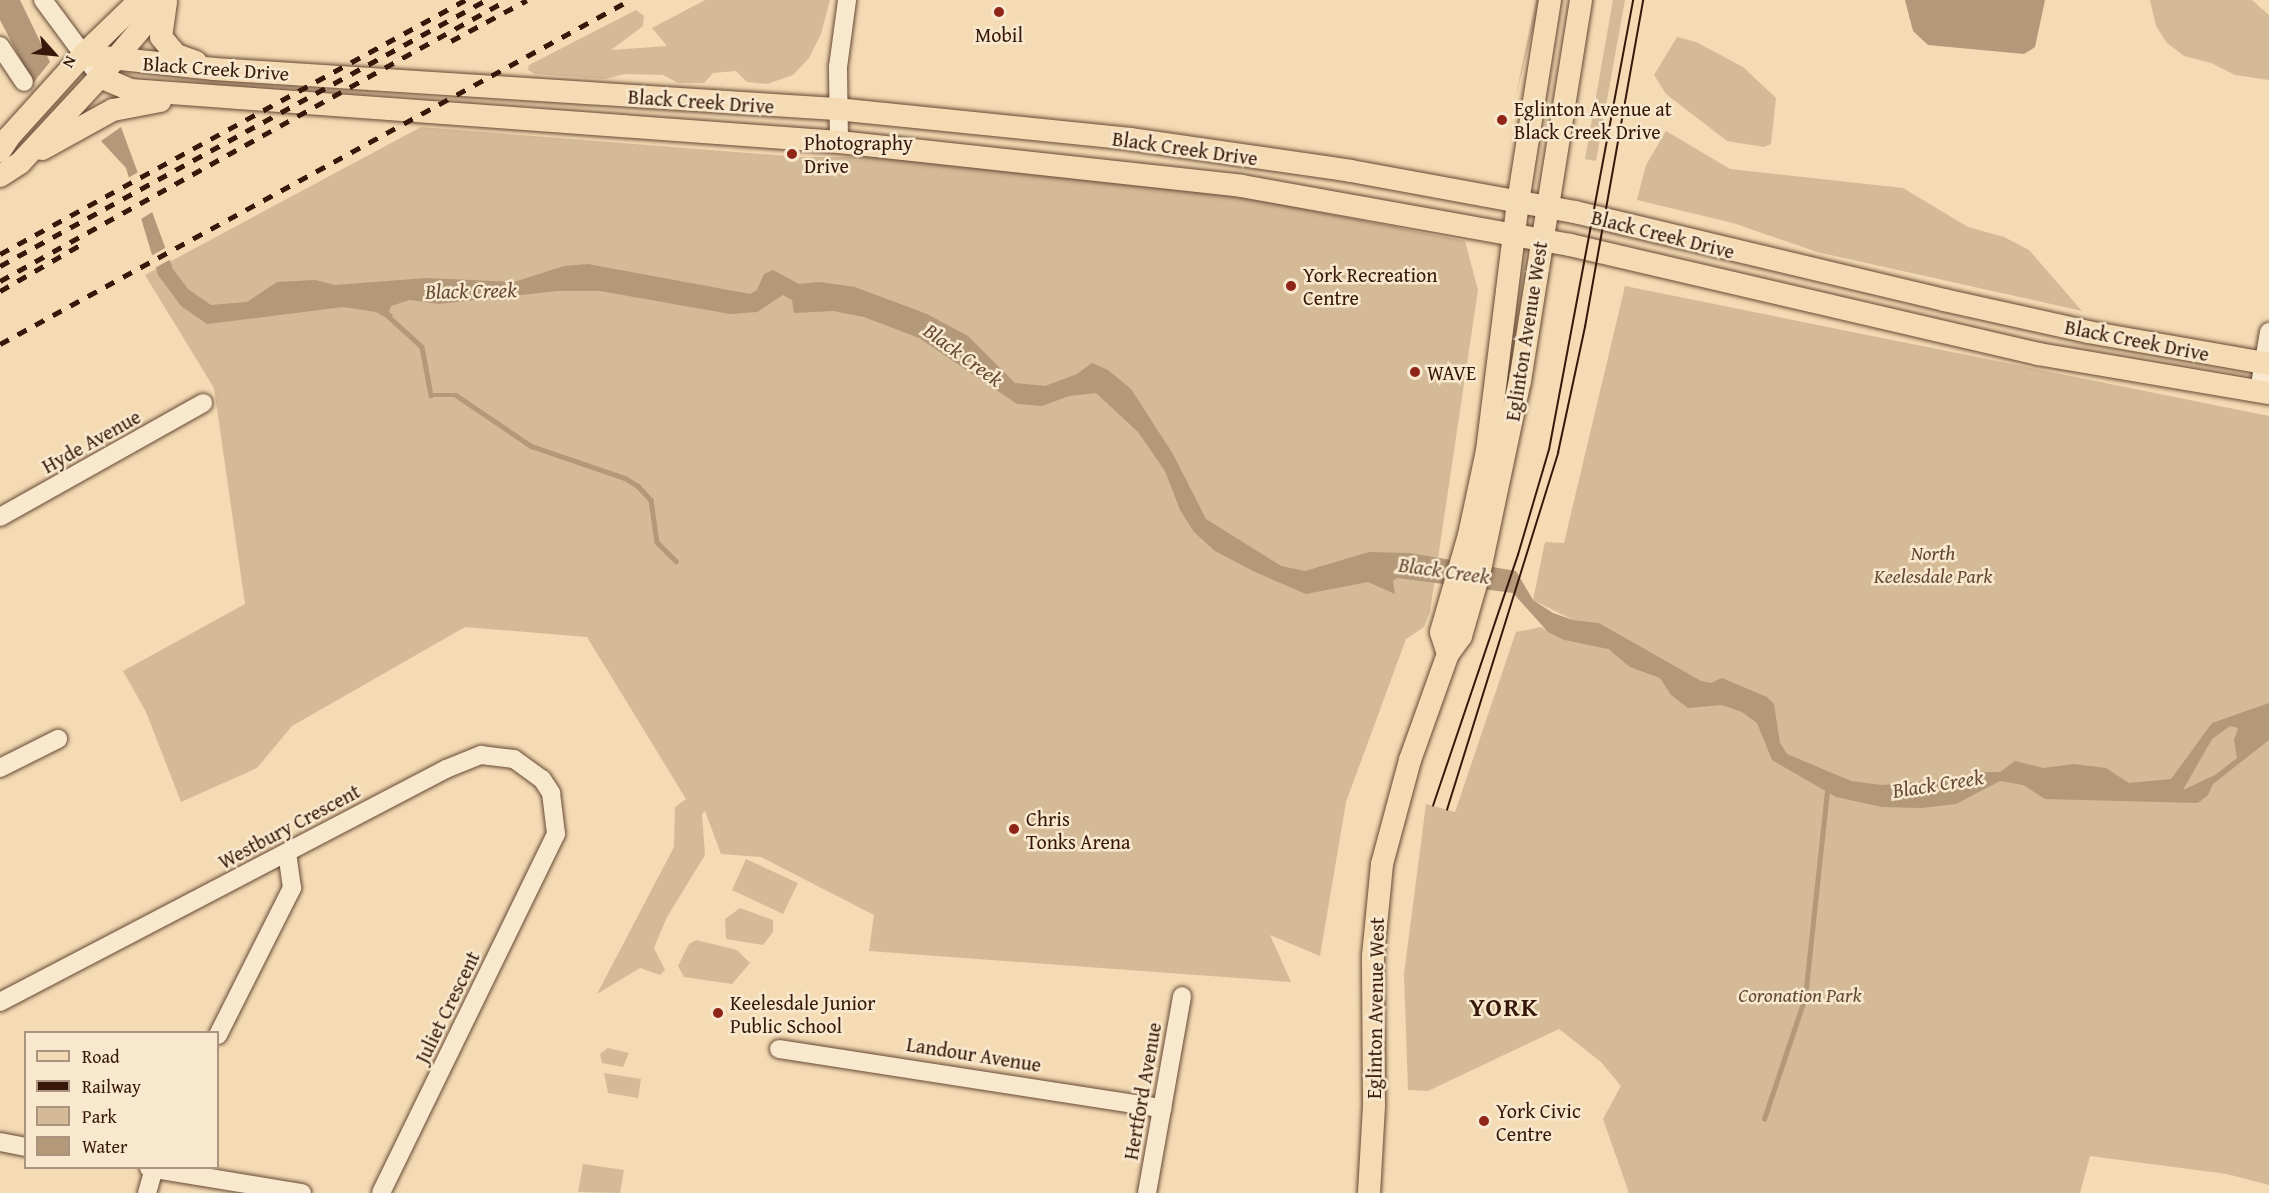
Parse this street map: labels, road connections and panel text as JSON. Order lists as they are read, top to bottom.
{
  "streets": {
    "main road": ["Black Creek Drive", "Eglinton Avenue West"],
    "street": [
      "Hyde Avenue",
      "Westbury Crescent",
      "Juliet Crescent",
      "Landour Avenue",
      "Hertford Avenue"
    ]
  },
  "crossings": [
    ["Black Creek Drive", "Eglinton Avenue West"],
    ["Westbury Crescent", "Juliet Crescent"],
    ["Landour Avenue", "Hertford Avenue"]
  ],
  "districts": ["YORK"],
  "water": ["Black Creek"],
  "parks": ["North Keelesdale Park", "Coronation Park"],
  "places": [
    "Mobil",
    "Eglinton Avenue at Black Creek Drive",
    "Photography Drive",
    "York Recreation Centre",
    "WAVE",
    "Chris Tonks Arena",
    "Keelesdale Junior Public School",
    "York Civic Centre"
  ],
  "legend": [
    "Road",
    "Railway",
    "Park",
    "Water"
  ],
  "north": "bottom right"
}
